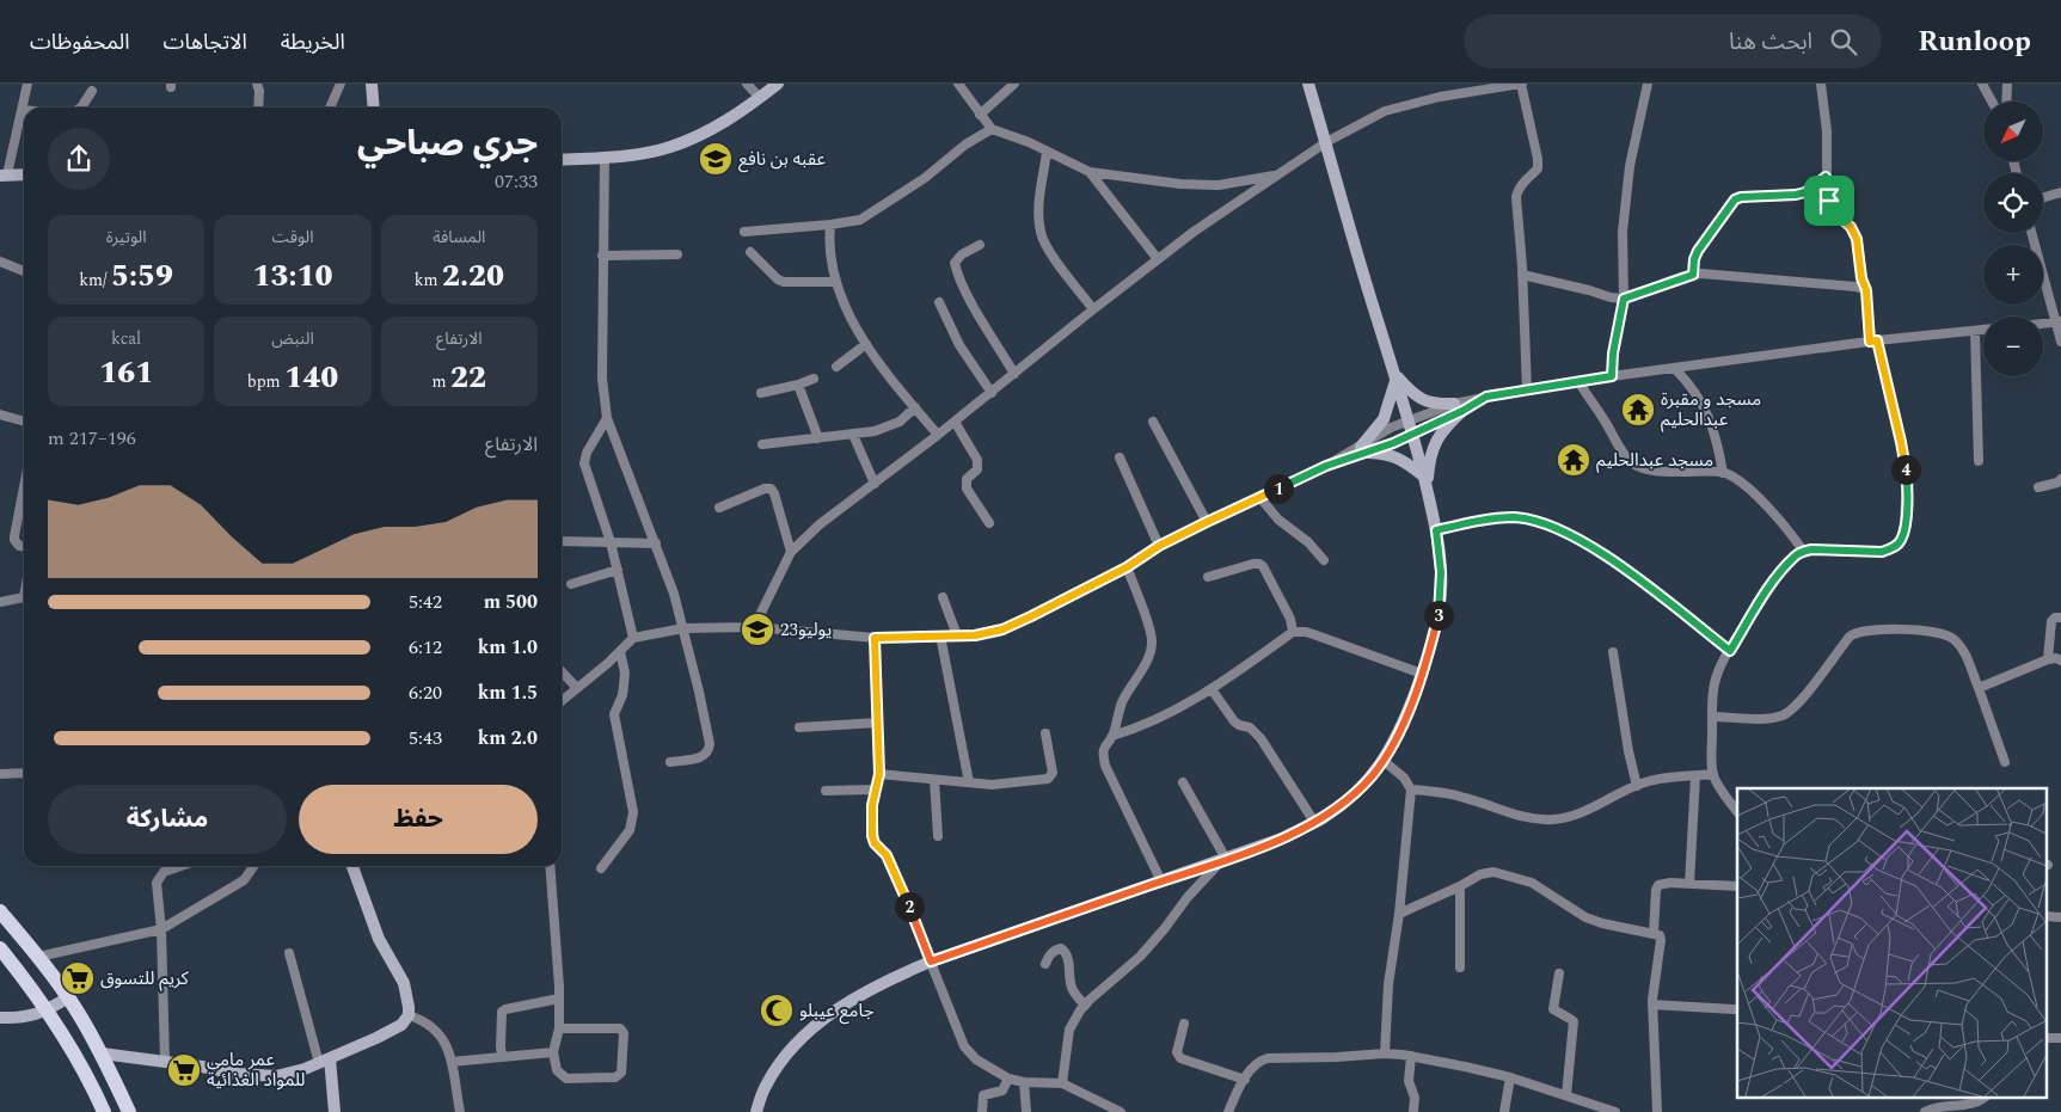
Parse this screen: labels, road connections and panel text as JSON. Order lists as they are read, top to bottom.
{
  "places": {
    "school or university": ["عقبه بن نافع", "23يوليو"],
    "temple": ["مسجد و مقبرة عبدالحليم", "مسجد عبدالحليم"],
    "supermarket": ["كريم للتسوق", "عمر مامي للمواد الغذائية"],
    "mosque": ["جامع عيبلو"]
  },
  "north": "bottom left",
  "page": {
    "header": "Runloop",
    "search": "ابحث هنا",
    "nav": ["الخريطة", "الاتجاهات", "المحفوظات"],
    "map_buttons": ["+", "−"],
    "heading": ["جري صباحي", "07:33"],
    "stats": [
      ["المسافة", "2.20 km"],
      ["الوقت", "13:10"],
      ["الوتيرة", "5:59 /km"],
      ["الارتفاع", "22 m"],
      ["النبض", "140 bpm"],
      ["kcal", "161"]
    ],
    "chart": ["الارتفاع", "196–217 m"],
    "pins": [
      "4",
      "1",
      "3",
      "2"
    ],
    "list": [
      {
        "name": "500 m",
        "note": "5:42"
      },
      {
        "name": "1.0 km",
        "note": "6:12"
      },
      {
        "name": "1.5 km",
        "note": "6:20"
      },
      {
        "name": "2.0 km",
        "note": "5:43"
      }
    ],
    "buttons": ["حفظ", "مشاركة"]
  }
}
